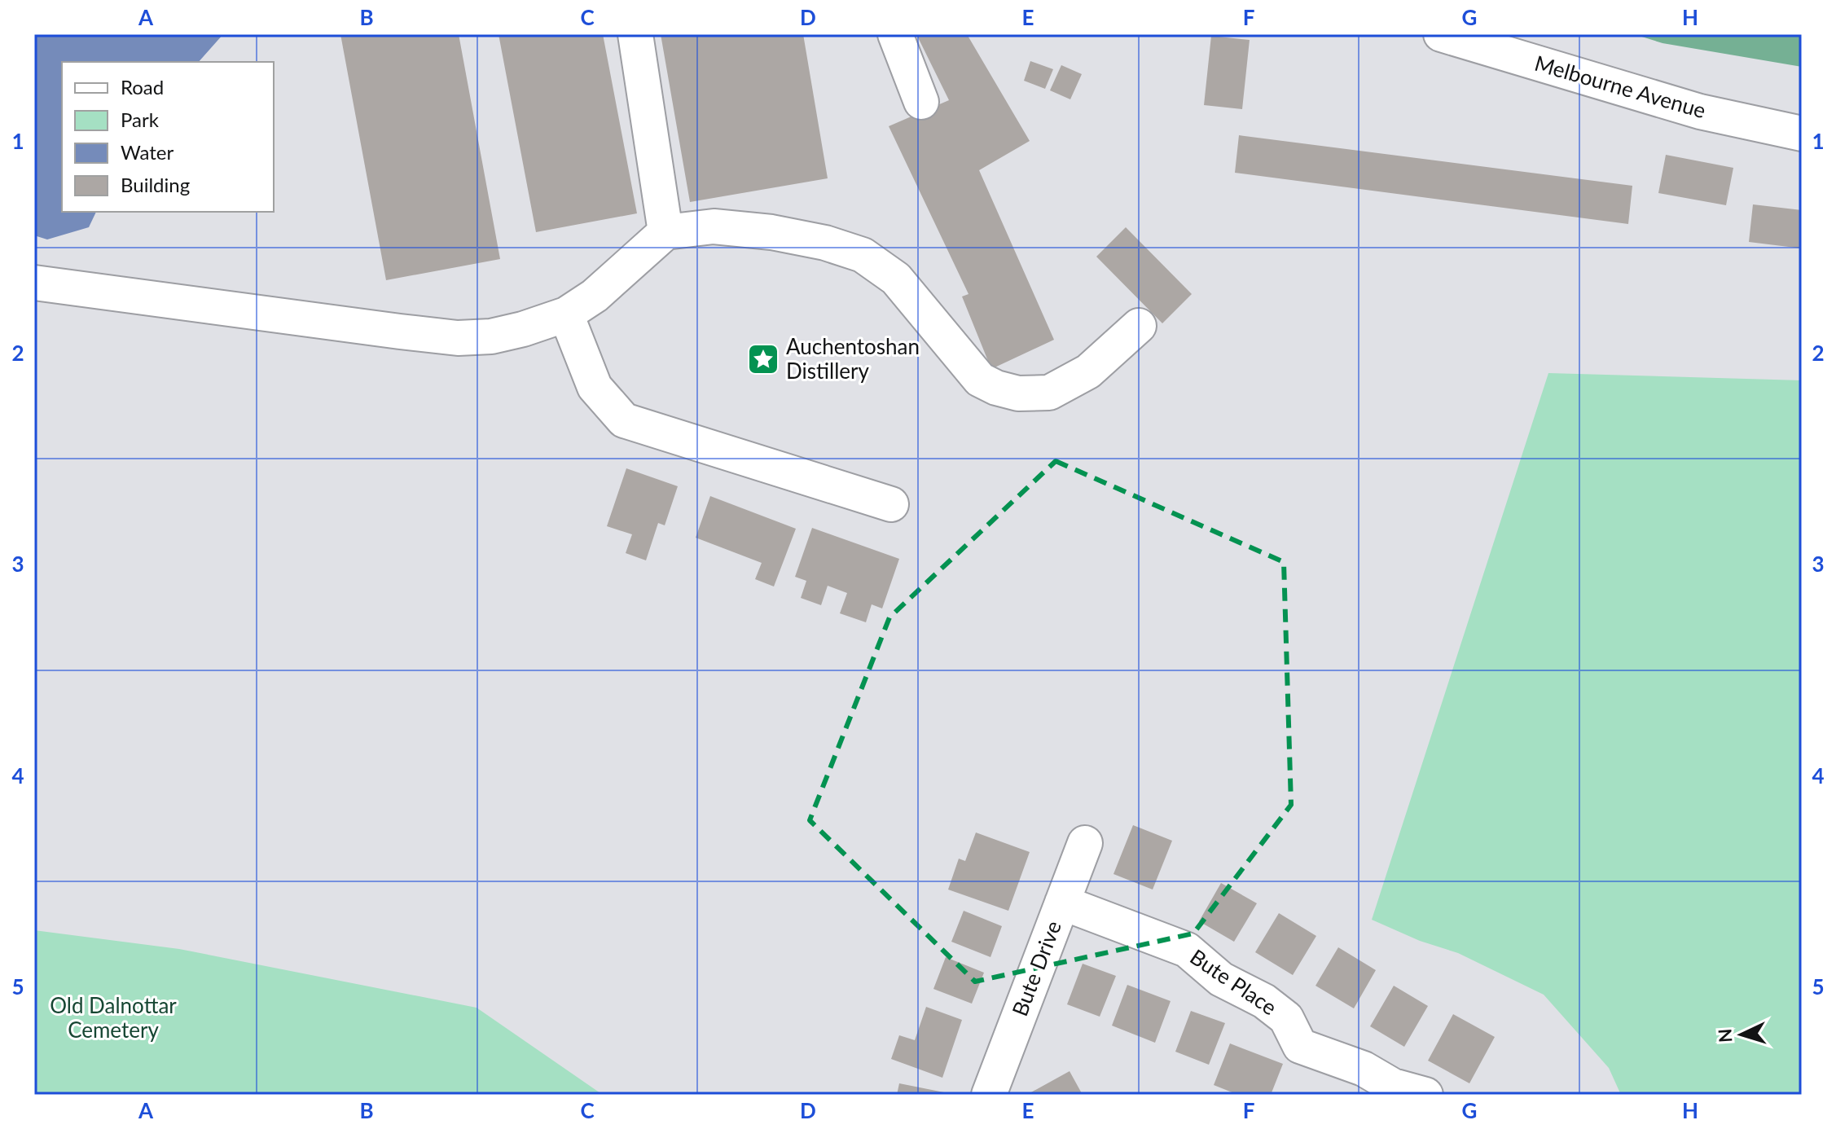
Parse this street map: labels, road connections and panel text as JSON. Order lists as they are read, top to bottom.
{
  "streets": {
    "street": ["Melbourne Avenue", "Bute Drive", "Bute Place"]
  },
  "crossings": [
    ["Bute Drive", "Bute Place"]
  ],
  "parks": ["Old Dalnottar Cemetery"],
  "places": {
    "place": ["Auchentoshan Distillery"]
  },
  "legend": [
    "Road",
    "Park",
    "Water",
    "Building"
  ],
  "north": "left",
  "grid": {
    "columns": [
      "A",
      "B",
      "C",
      "D",
      "E",
      "F",
      "G",
      "H"
    ],
    "rows": [
      "1",
      "2",
      "3",
      "4",
      "5"
    ]
  }
}
